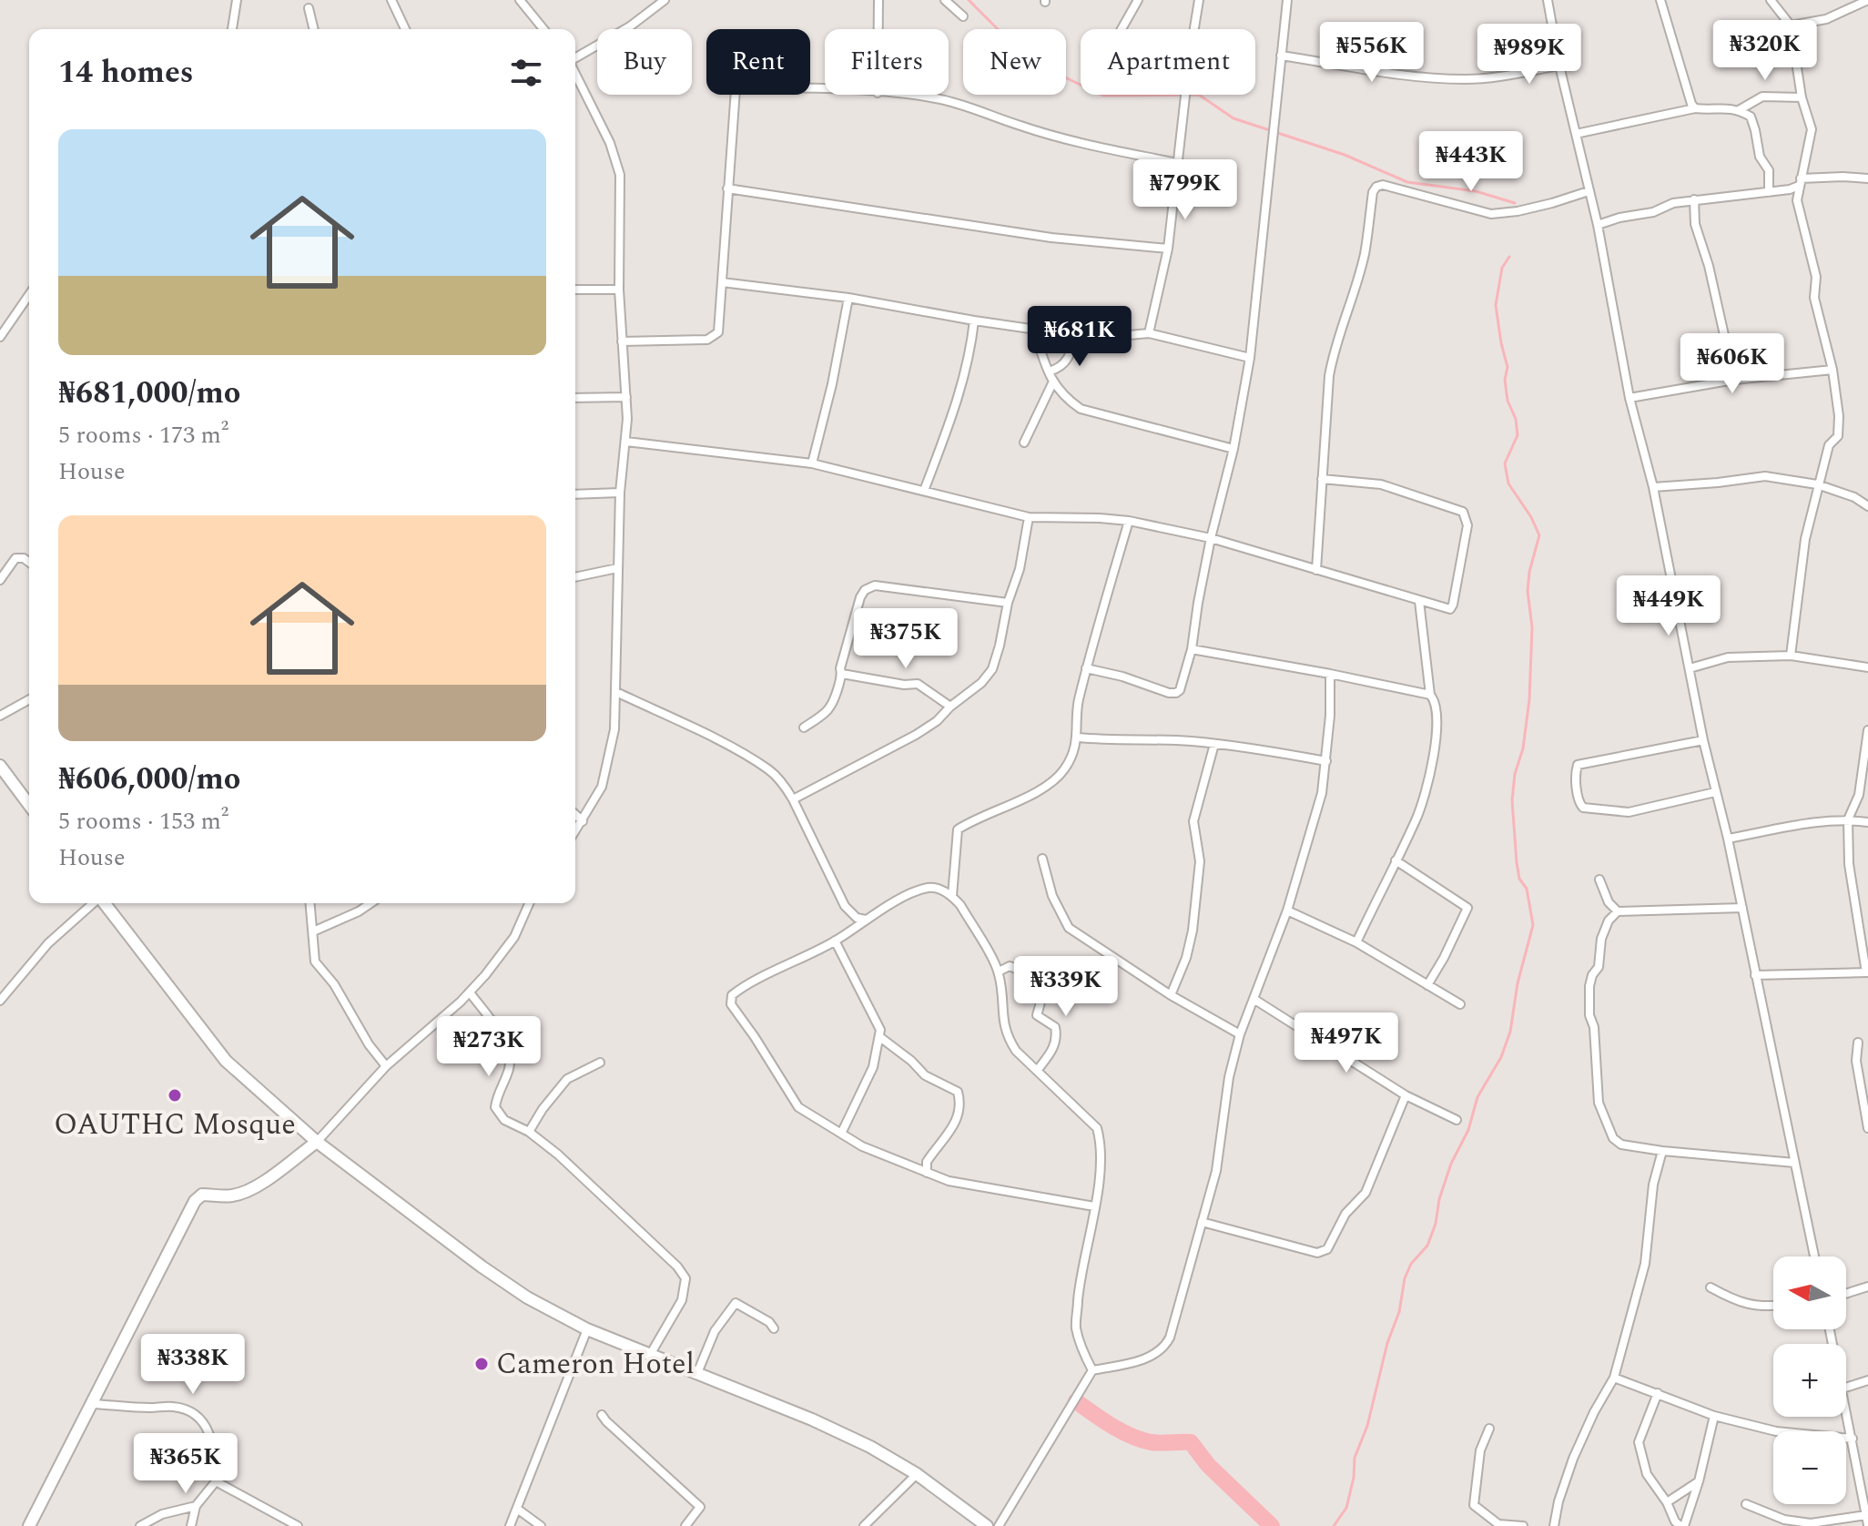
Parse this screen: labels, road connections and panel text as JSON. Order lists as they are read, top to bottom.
{
  "places": ["OAUTHC Mosque", "Cameron Hotel"],
  "north": "left",
  "page": {
    "price": [
      "₦320K",
      "₦556K",
      "₦989K",
      "₦443K",
      "₦799K",
      "₦681K",
      "₦606K",
      "₦449K",
      "₦375K",
      "₦339K",
      "₦497K",
      "₦273K",
      "₦338K",
      "₦365K"
    ],
    "chip": [
      "Buy",
      "Rent",
      "Filters",
      "New",
      "Apartment"
    ],
    "heading": "14 homes",
    "list": [
      {
        "name": "₦681,000/mo",
        "note": "5 rooms · 173 m² · House"
      },
      {
        "name": "₦606,000/mo",
        "note": "5 rooms · 153 m² · House"
      }
    ],
    "map_buttons": ["+", "−"]
  }
}
